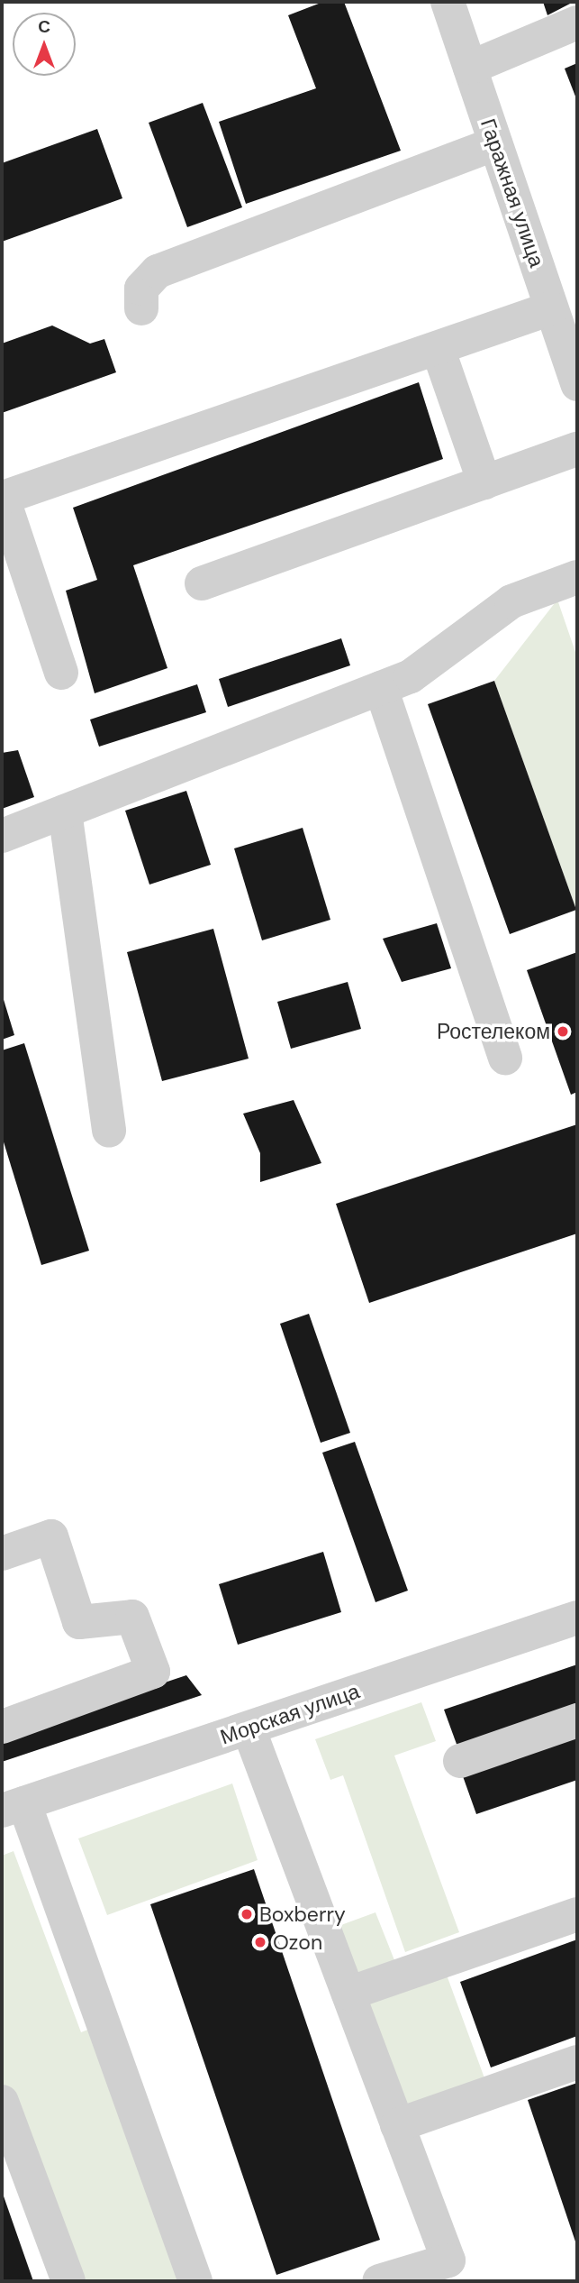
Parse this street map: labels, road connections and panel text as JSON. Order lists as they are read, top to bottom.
{
  "streets": {
    "street": ["Гаражная улица", "Морская улица"]
  },
  "places": ["Ростелеком", "Boxberry", "Ozon"],
  "north": "top"
}
